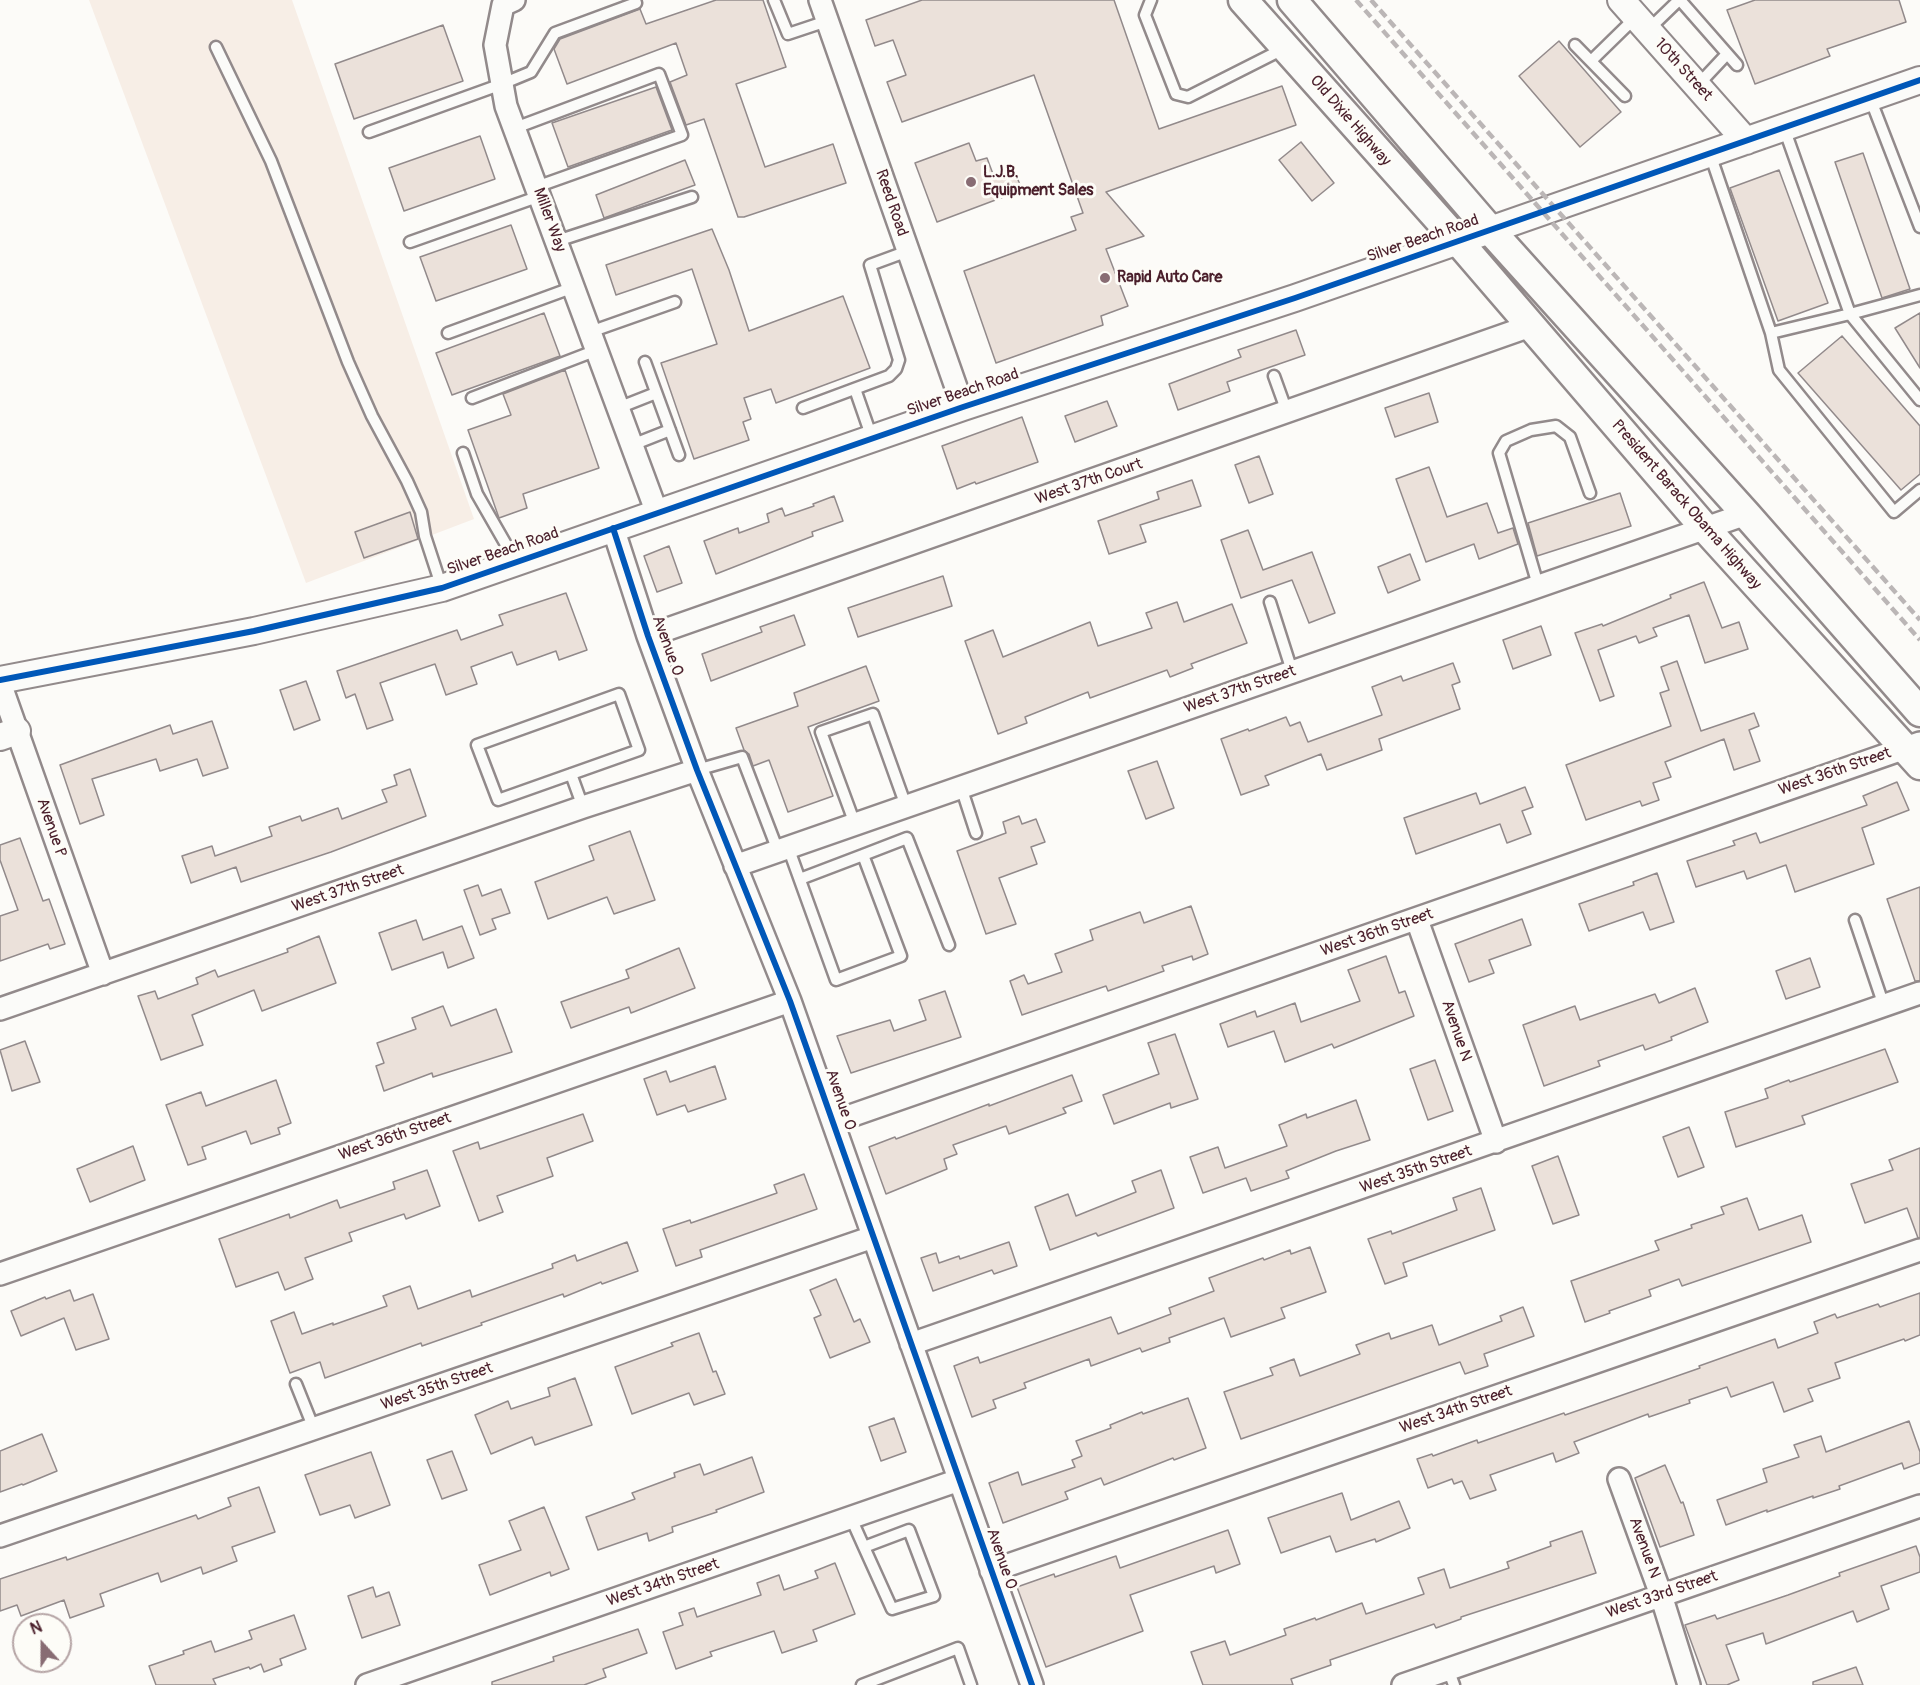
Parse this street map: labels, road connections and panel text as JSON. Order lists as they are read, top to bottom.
{
  "streets": {
    "main road": ["Old Dixie Highway", "President Barack Obama Highway"],
    "street": [
      "10th Street",
      "Reed Road",
      "Miller Way",
      "Silver Beach Road",
      "West 37th Court",
      "Avenue O",
      "West 37th Street",
      "West 36th Street",
      "Avenue P",
      "Avenue N",
      "West 35th Street",
      "West 34th Street",
      "West 33rd Street"
    ]
  },
  "crossings": [
    ["10th Street", "Silver Beach Road"],
    ["Old Dixie Highway", "Silver Beach Road"],
    ["Old Dixie Highway", "President Barack Obama Highway"],
    ["Reed Road", "Silver Beach Road"],
    ["Silver Beach Road", "President Barack Obama Highway"],
    ["Silver Beach Road", "Avenue O"],
    ["Silver Beach Road", "Avenue P"],
    ["West 37th Court", "President Barack Obama Highway"],
    ["West 37th Court", "Avenue O"],
    ["President Barack Obama Highway", "West 37th Street"],
    ["President Barack Obama Highway", "West 36th Street"],
    ["Avenue O", "West 37th Street"],
    ["Avenue O", "West 36th Street"],
    ["Avenue O", "West 35th Street"],
    ["Avenue O", "West 34th Street"],
    ["West 37th Street", "Avenue P"],
    ["West 36th Street", "Avenue N"],
    ["Avenue N", "West 35th Street"],
    ["Avenue N", "West 33rd Street"]
  ],
  "places": ["L.J.B. Equipment Sales", "Rapid Auto Care"],
  "north": "top"
}
